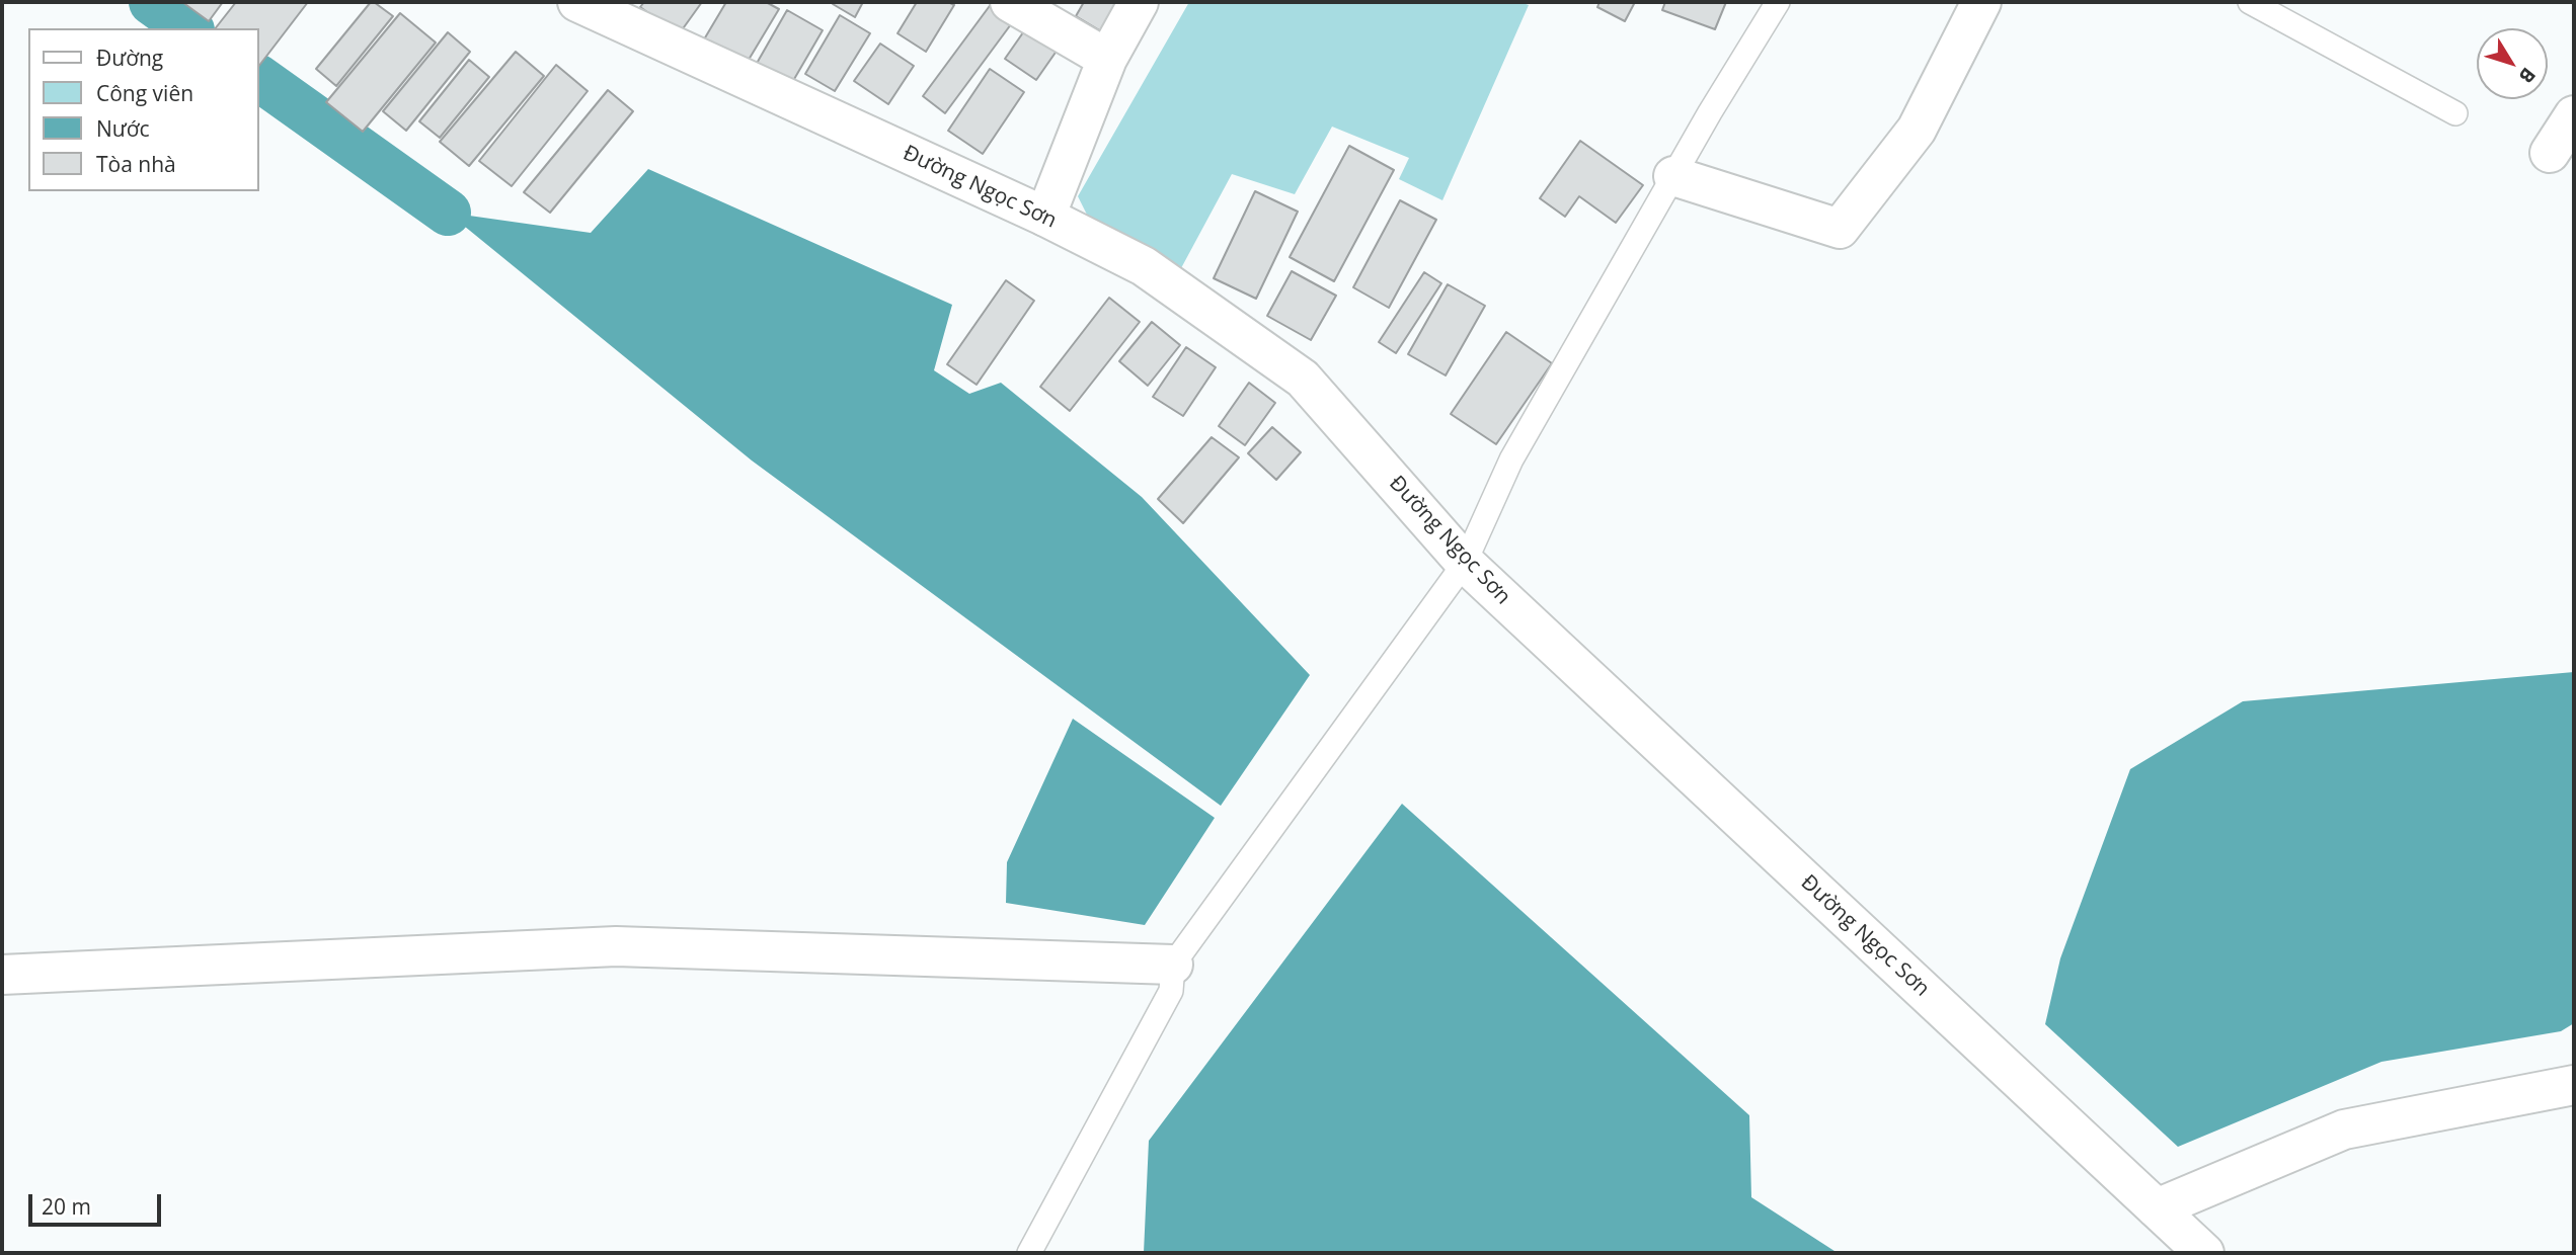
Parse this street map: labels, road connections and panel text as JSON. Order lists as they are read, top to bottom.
{
  "streets": {
    "street": ["Đường Ngọc Sơn"]
  },
  "legend": [
    "Đường",
    "Công viên",
    "Nước",
    "Tòa nhà"
  ],
  "scale_bar": "20 m",
  "north": "bottom right"
}
